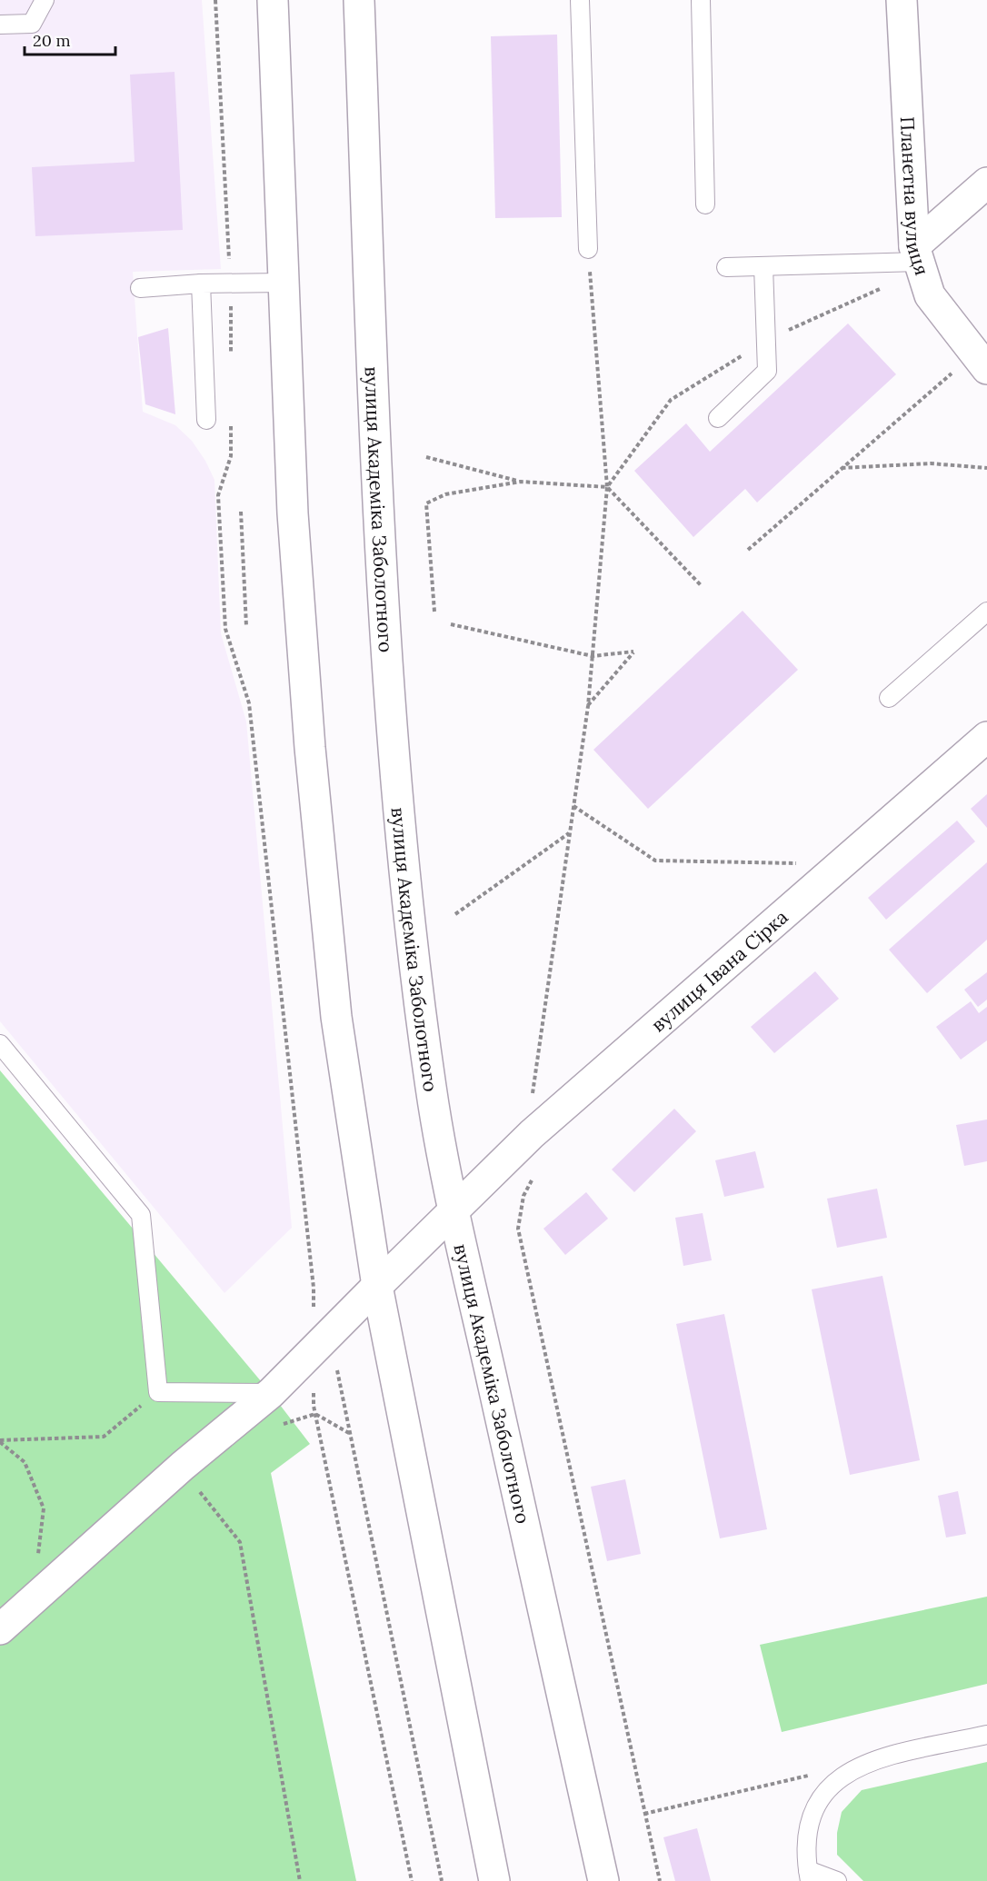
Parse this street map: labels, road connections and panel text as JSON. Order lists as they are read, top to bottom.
{
  "streets": {
    "main road": ["Планетна вулиця", "вулиця Академіка Заболотного", "вулиця Івана Сірка"]
  },
  "crossings": [
    ["вулиця Академіка Заболотного", "вулиця Івана Сірка"]
  ],
  "scale_bar": "20 m"
}
